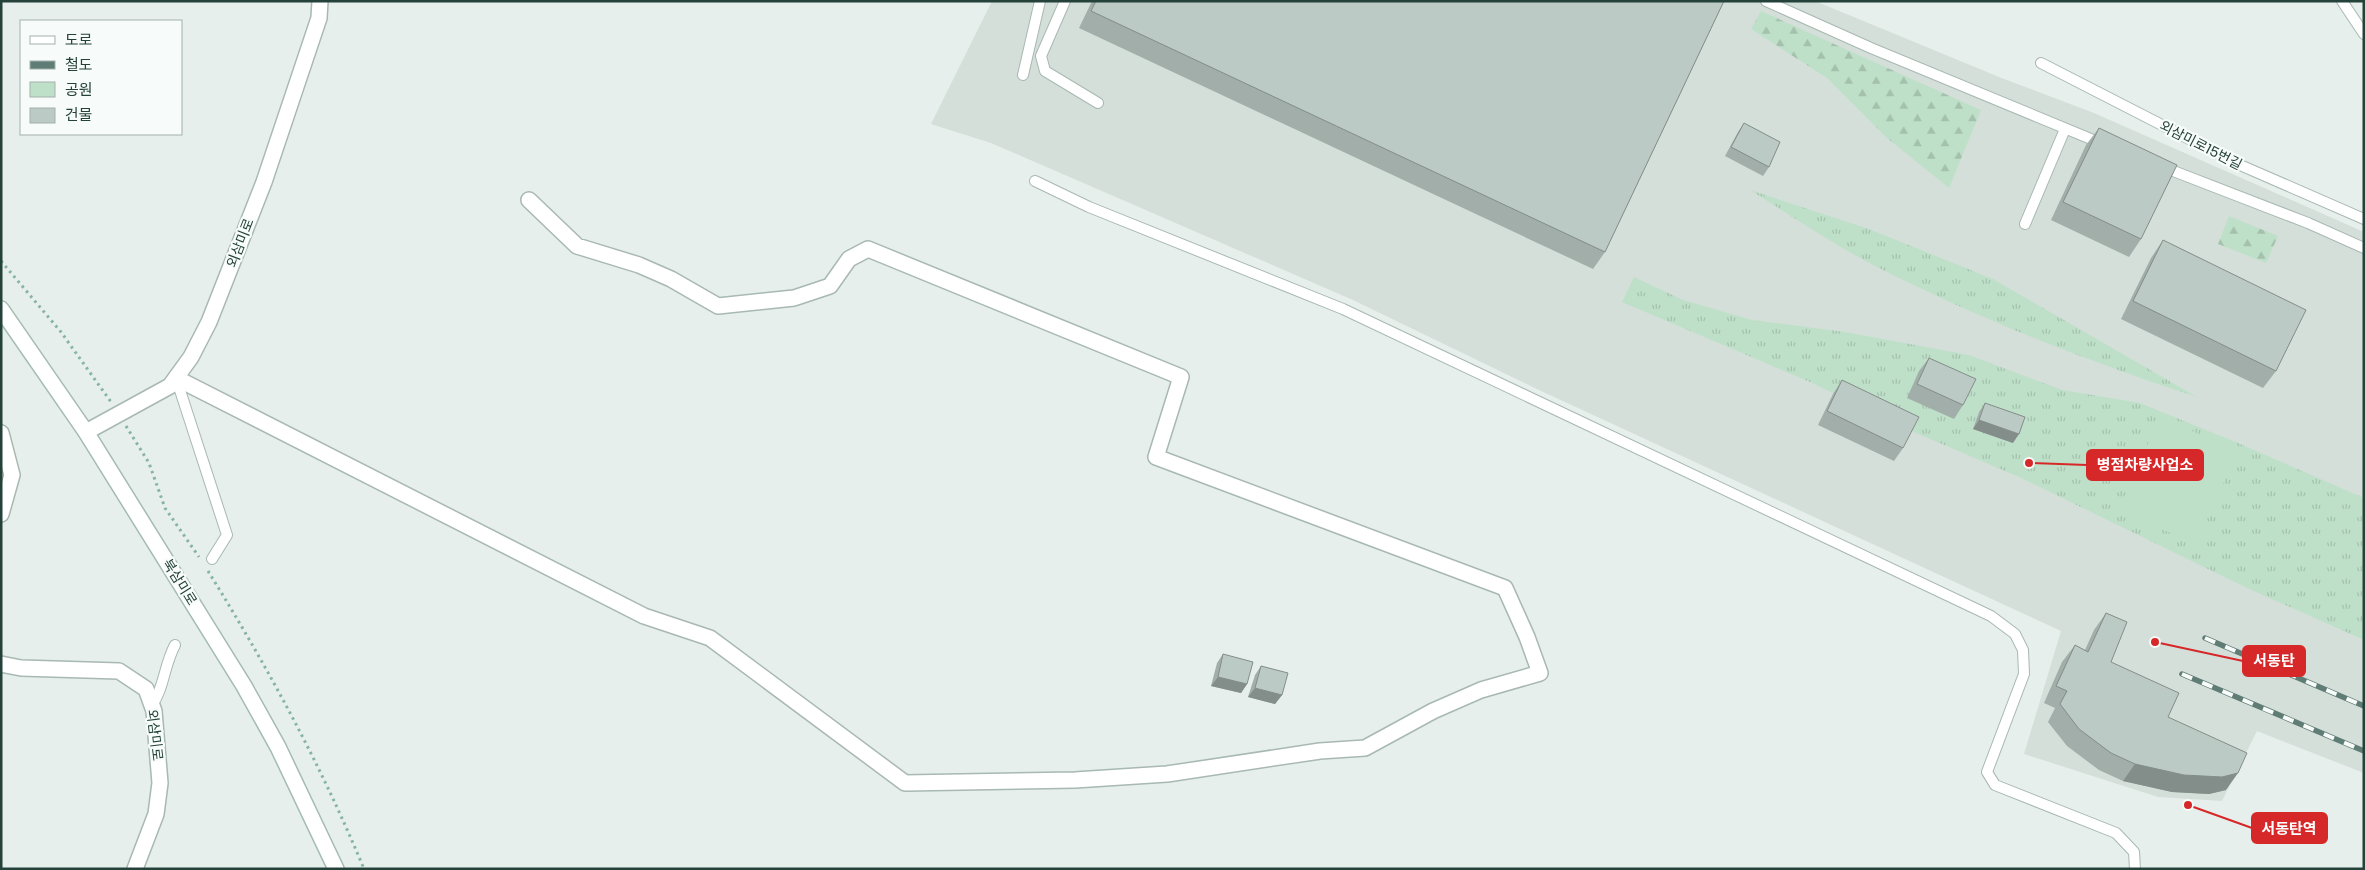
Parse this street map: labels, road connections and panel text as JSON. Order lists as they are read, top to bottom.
{
  "streets": {
    "street": ["외삼미로", "북삼미로"],
    "lane": ["외삼미로15번길"]
  },
  "crossings": [
    ["외삼미로", "북삼미로"]
  ],
  "places": ["병점차량사업소", "서동탄", "서동탄역"],
  "legend": [
    "도로",
    "철도",
    "공원",
    "건물"
  ]
}
